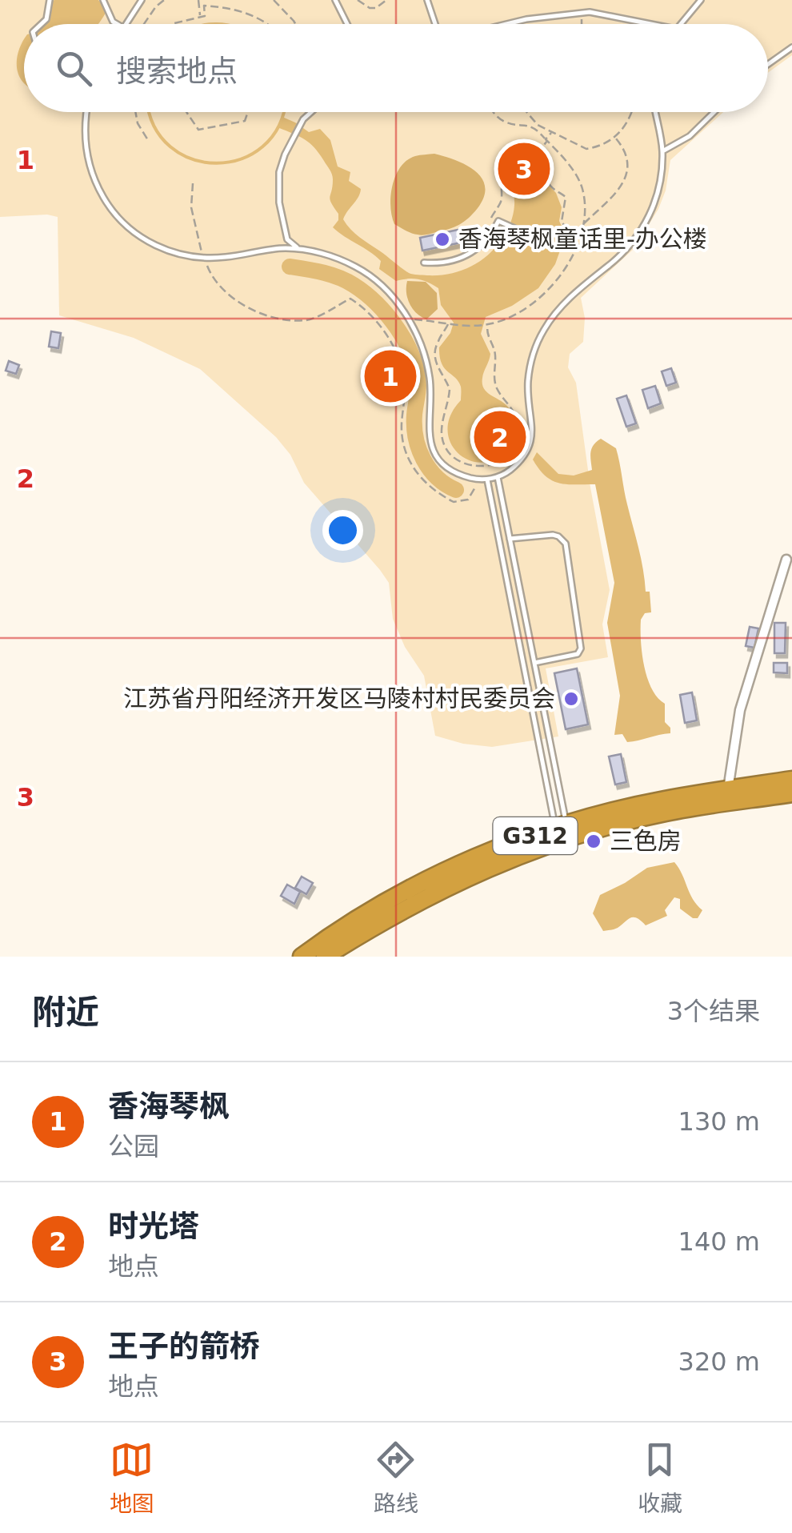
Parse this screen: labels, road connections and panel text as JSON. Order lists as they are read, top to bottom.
{
  "streets": {
    "highway": ["G312"]
  },
  "places": ["香海琴枫童话里-办公楼", "江苏省丹阳经济开发区马陵村村民委员会", "三色房"],
  "page": {
    "search": "搜索地点",
    "pins": ["3", "1", "2"],
    "heading": ["附近", "3个结果"],
    "list": [
      {
        "mark": "1",
        "name": "香海琴枫",
        "note": "公园",
        "value": "130 m"
      },
      {
        "mark": "2",
        "name": "时光塔",
        "note": "地点",
        "value": "140 m"
      },
      {
        "mark": "3",
        "name": "王子的箭桥",
        "note": "地点",
        "value": "320 m"
      }
    ],
    "nav": ["地图", "路线", "收藏"]
  },
  "grid": {
    "rows": ["1", "2", "3"]
  }
}
